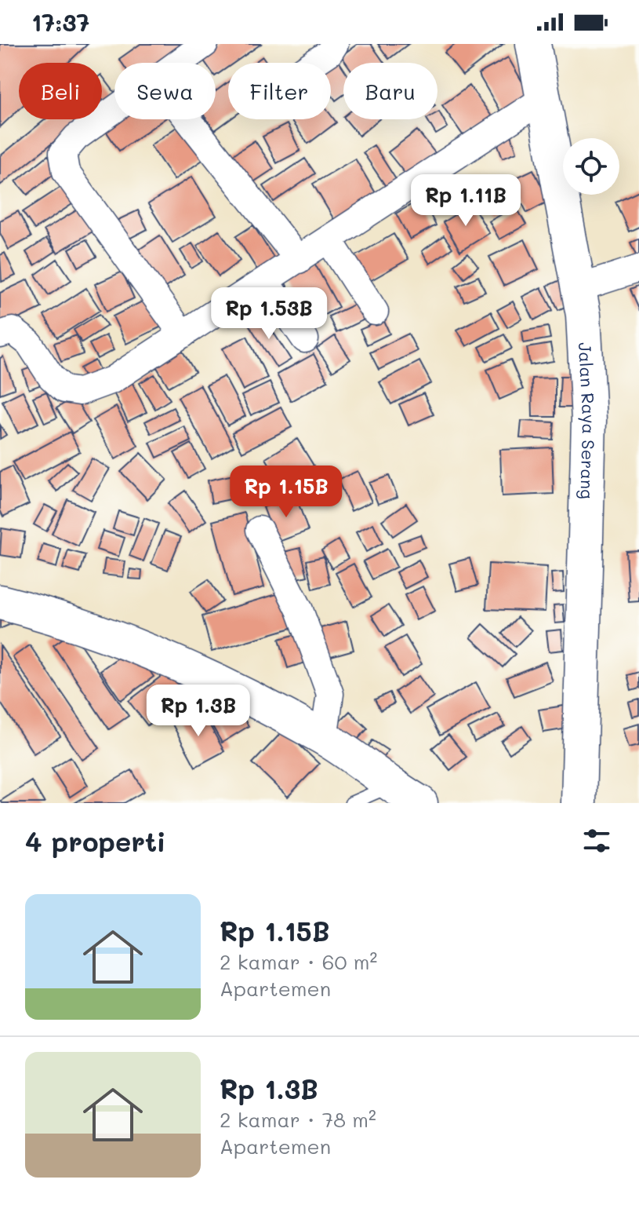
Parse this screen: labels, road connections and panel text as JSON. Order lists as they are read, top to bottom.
{
  "streets": {
    "main road": ["Jalan Raya Serang"]
  },
  "page": {
    "status": "17:37",
    "chip": [
      "Beli",
      "Sewa",
      "Filter",
      "Baru"
    ],
    "price": [
      "Rp 1.11B",
      "Rp 1.53B",
      "Rp 1.15B",
      "Rp 1.3B"
    ],
    "heading": "4 properti",
    "list": [
      {
        "name": "Rp 1.15B",
        "note": "2 kamar · 60 m² · Apartemen"
      },
      {
        "name": "Rp 1.3B",
        "note": "2 kamar · 78 m² · Apartemen"
      }
    ]
  }
}
